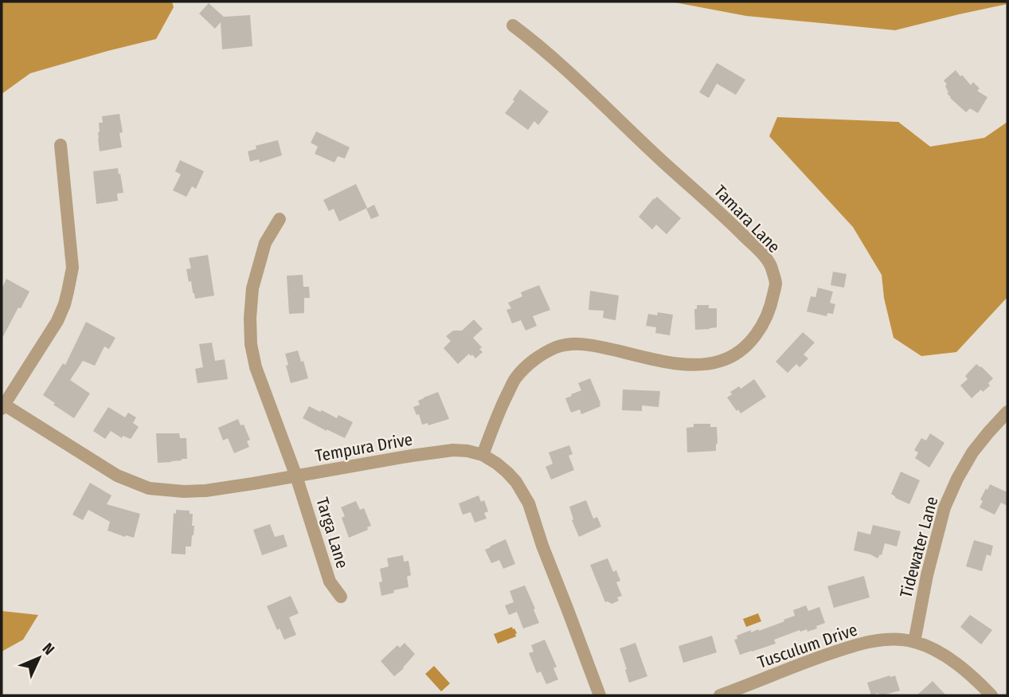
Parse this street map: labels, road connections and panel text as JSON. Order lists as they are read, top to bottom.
{
  "streets": {
    "street": [
      "Tamara Lane",
      "Tempura Drive",
      "Targa Lane",
      "Tidewater Lane",
      "Tusculum Drive"
    ]
  },
  "crossings": [
    ["Tamara Lane", "Tempura Drive"],
    ["Tempura Drive", "Targa Lane"],
    ["Tidewater Lane", "Tusculum Drive"]
  ],
  "north": "top right"
}
